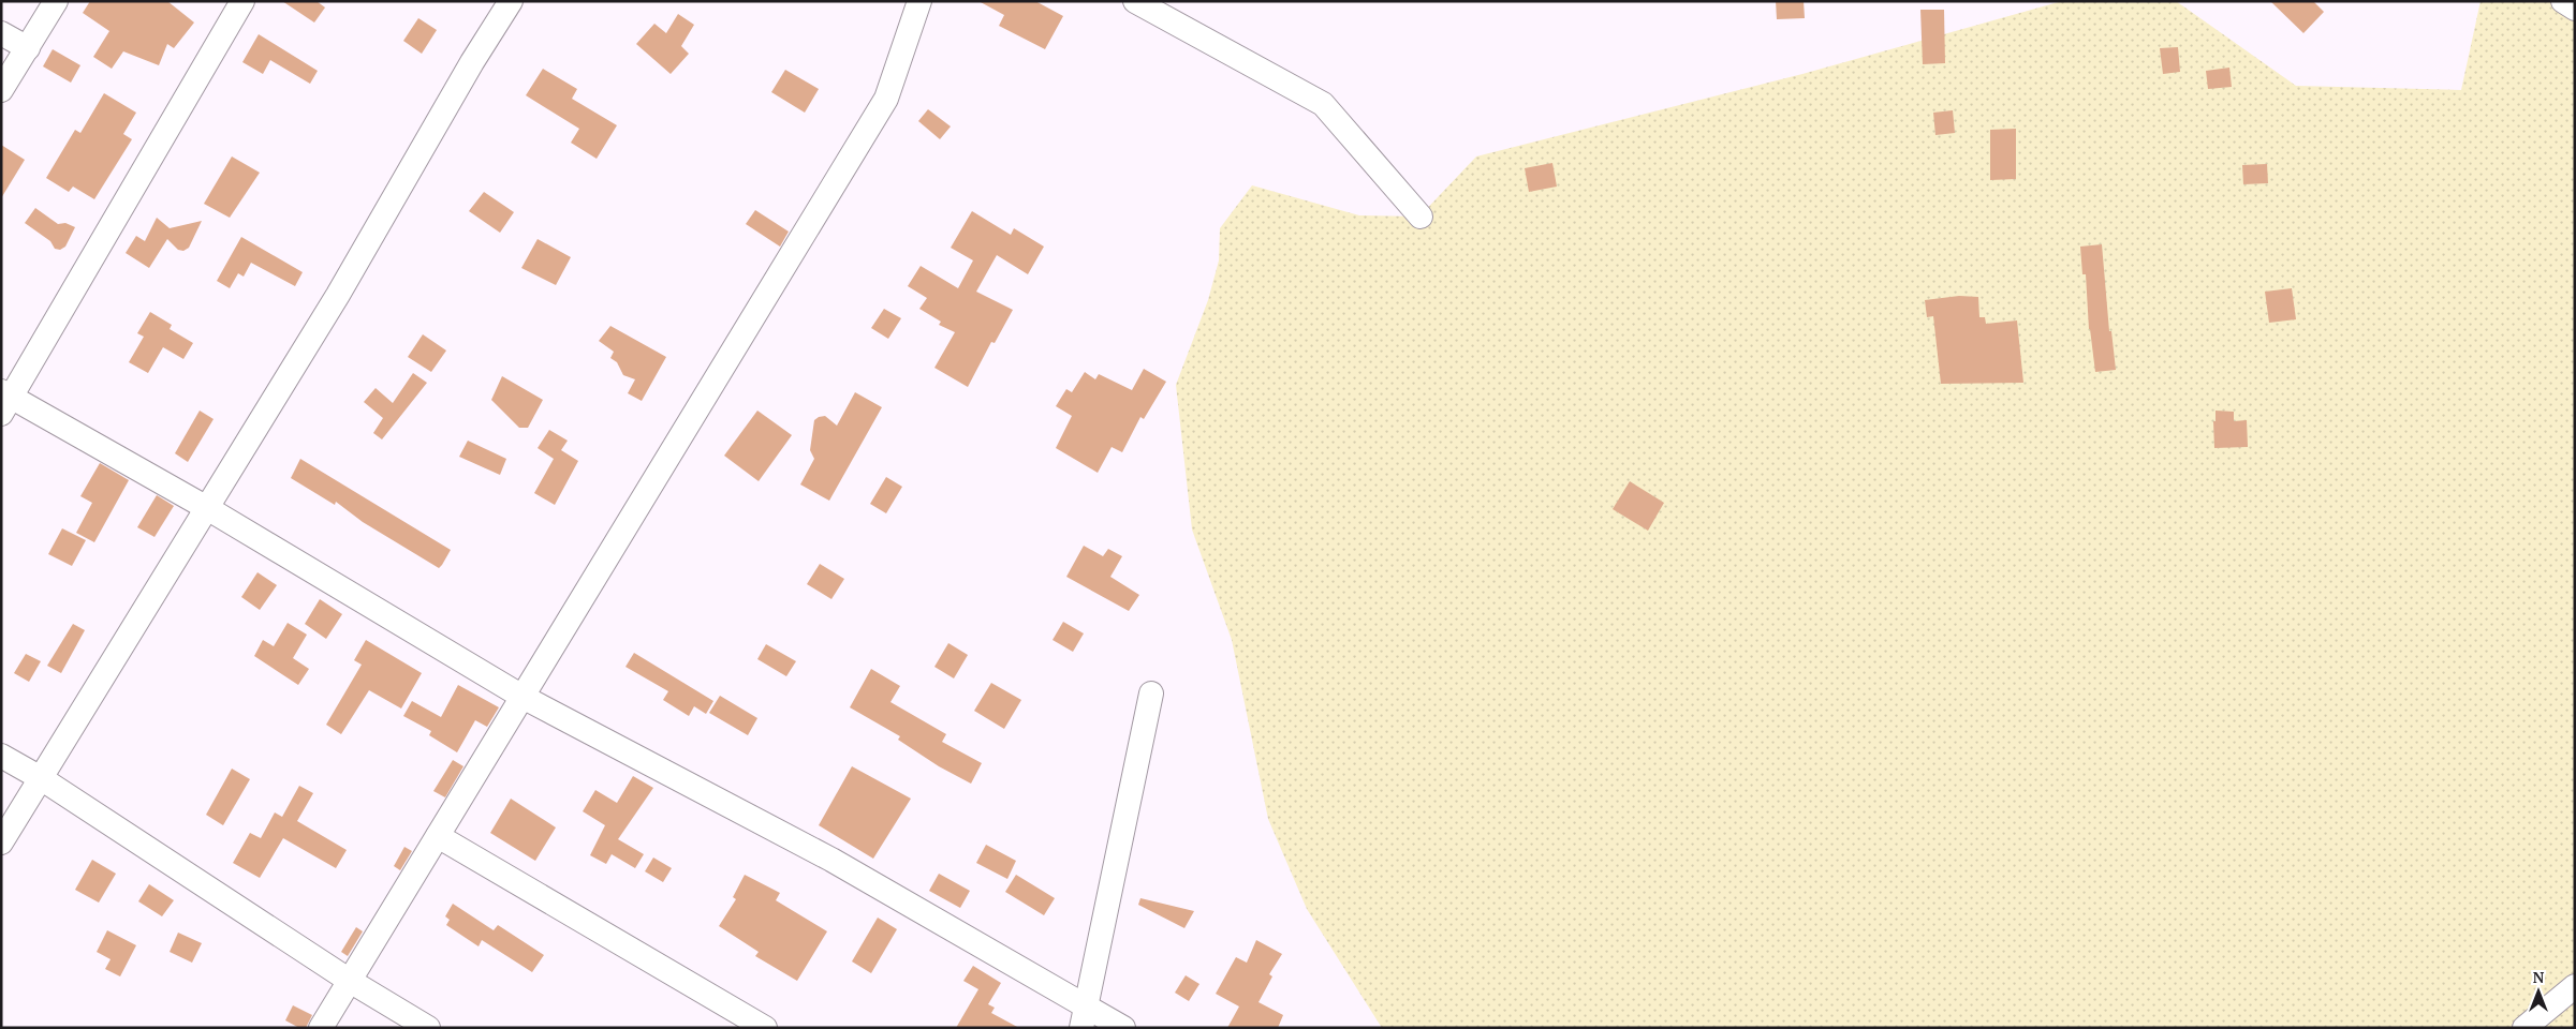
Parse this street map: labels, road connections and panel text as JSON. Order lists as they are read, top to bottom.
{
  "north": "top"
}
